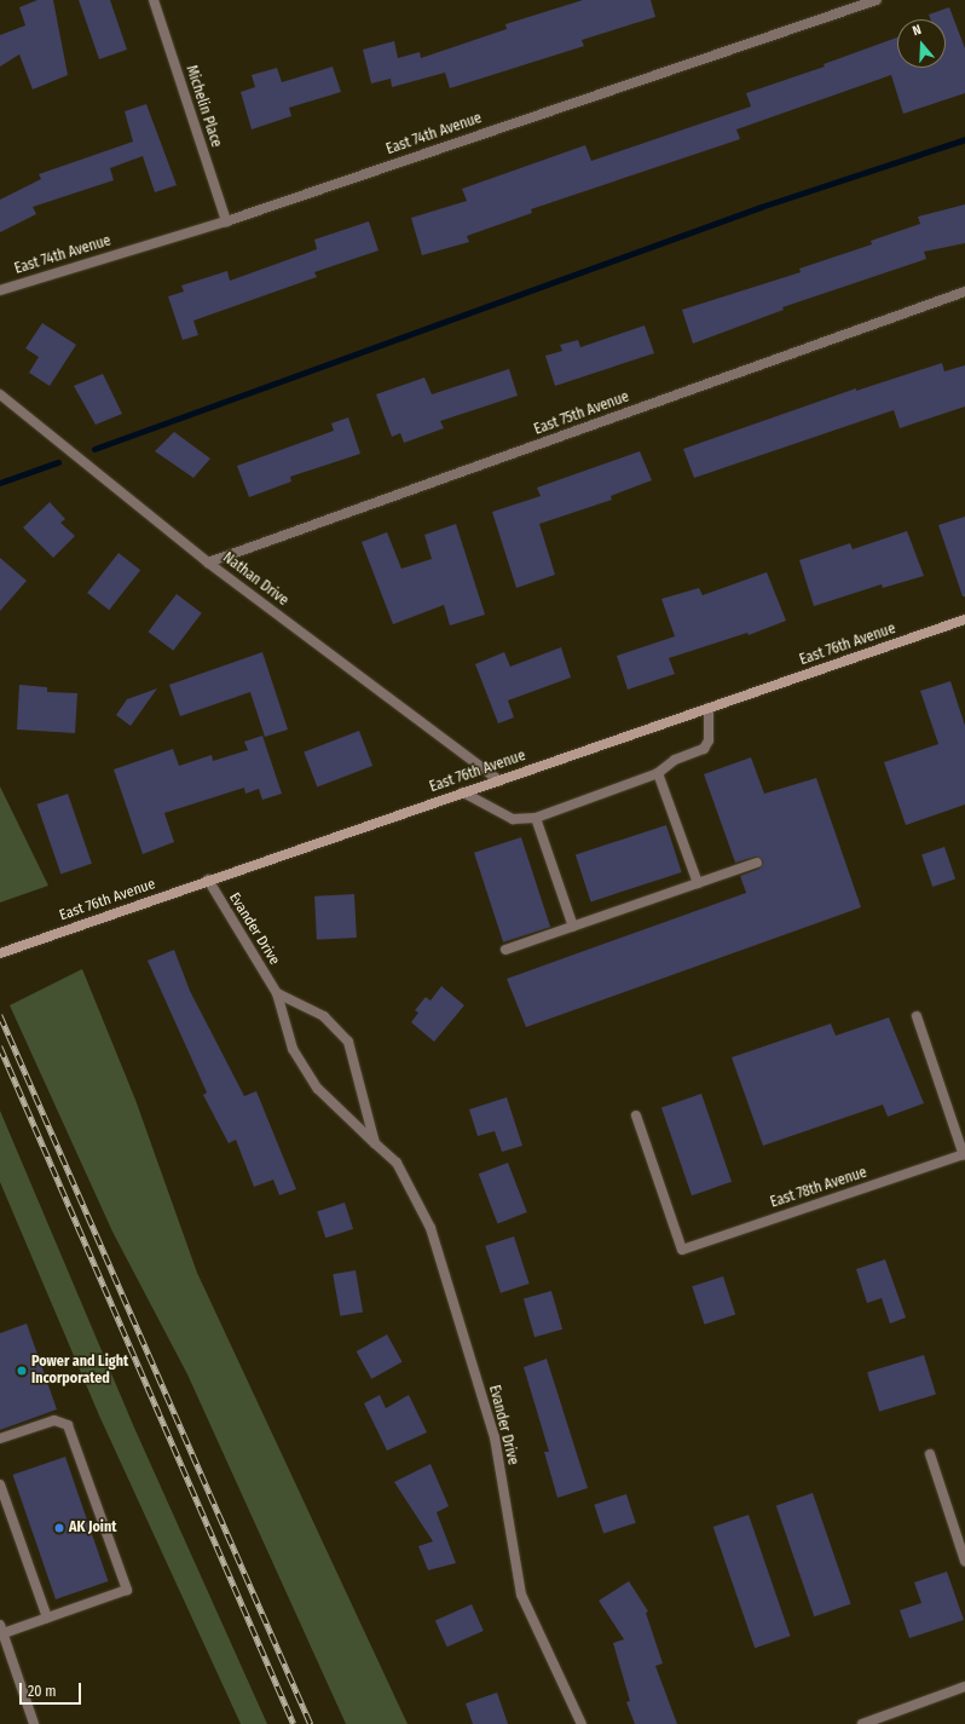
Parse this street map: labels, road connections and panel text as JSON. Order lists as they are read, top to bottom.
{
  "streets": {
    "street": [
      "Michelin Place",
      "East 74th Avenue",
      "East 75th Avenue",
      "Nathan Drive",
      "East 76th Avenue",
      "Evander Drive",
      "East 78th Avenue"
    ]
  },
  "crossings": [
    ["Michelin Place", "East 74th Avenue"],
    ["East 75th Avenue", "Nathan Drive"],
    ["Nathan Drive", "East 76th Avenue"],
    ["East 76th Avenue", "Evander Drive"]
  ],
  "places": ["Power and Light Incorporated", "AK Joint"],
  "scale_bar": "20 m",
  "north": "top"
}
